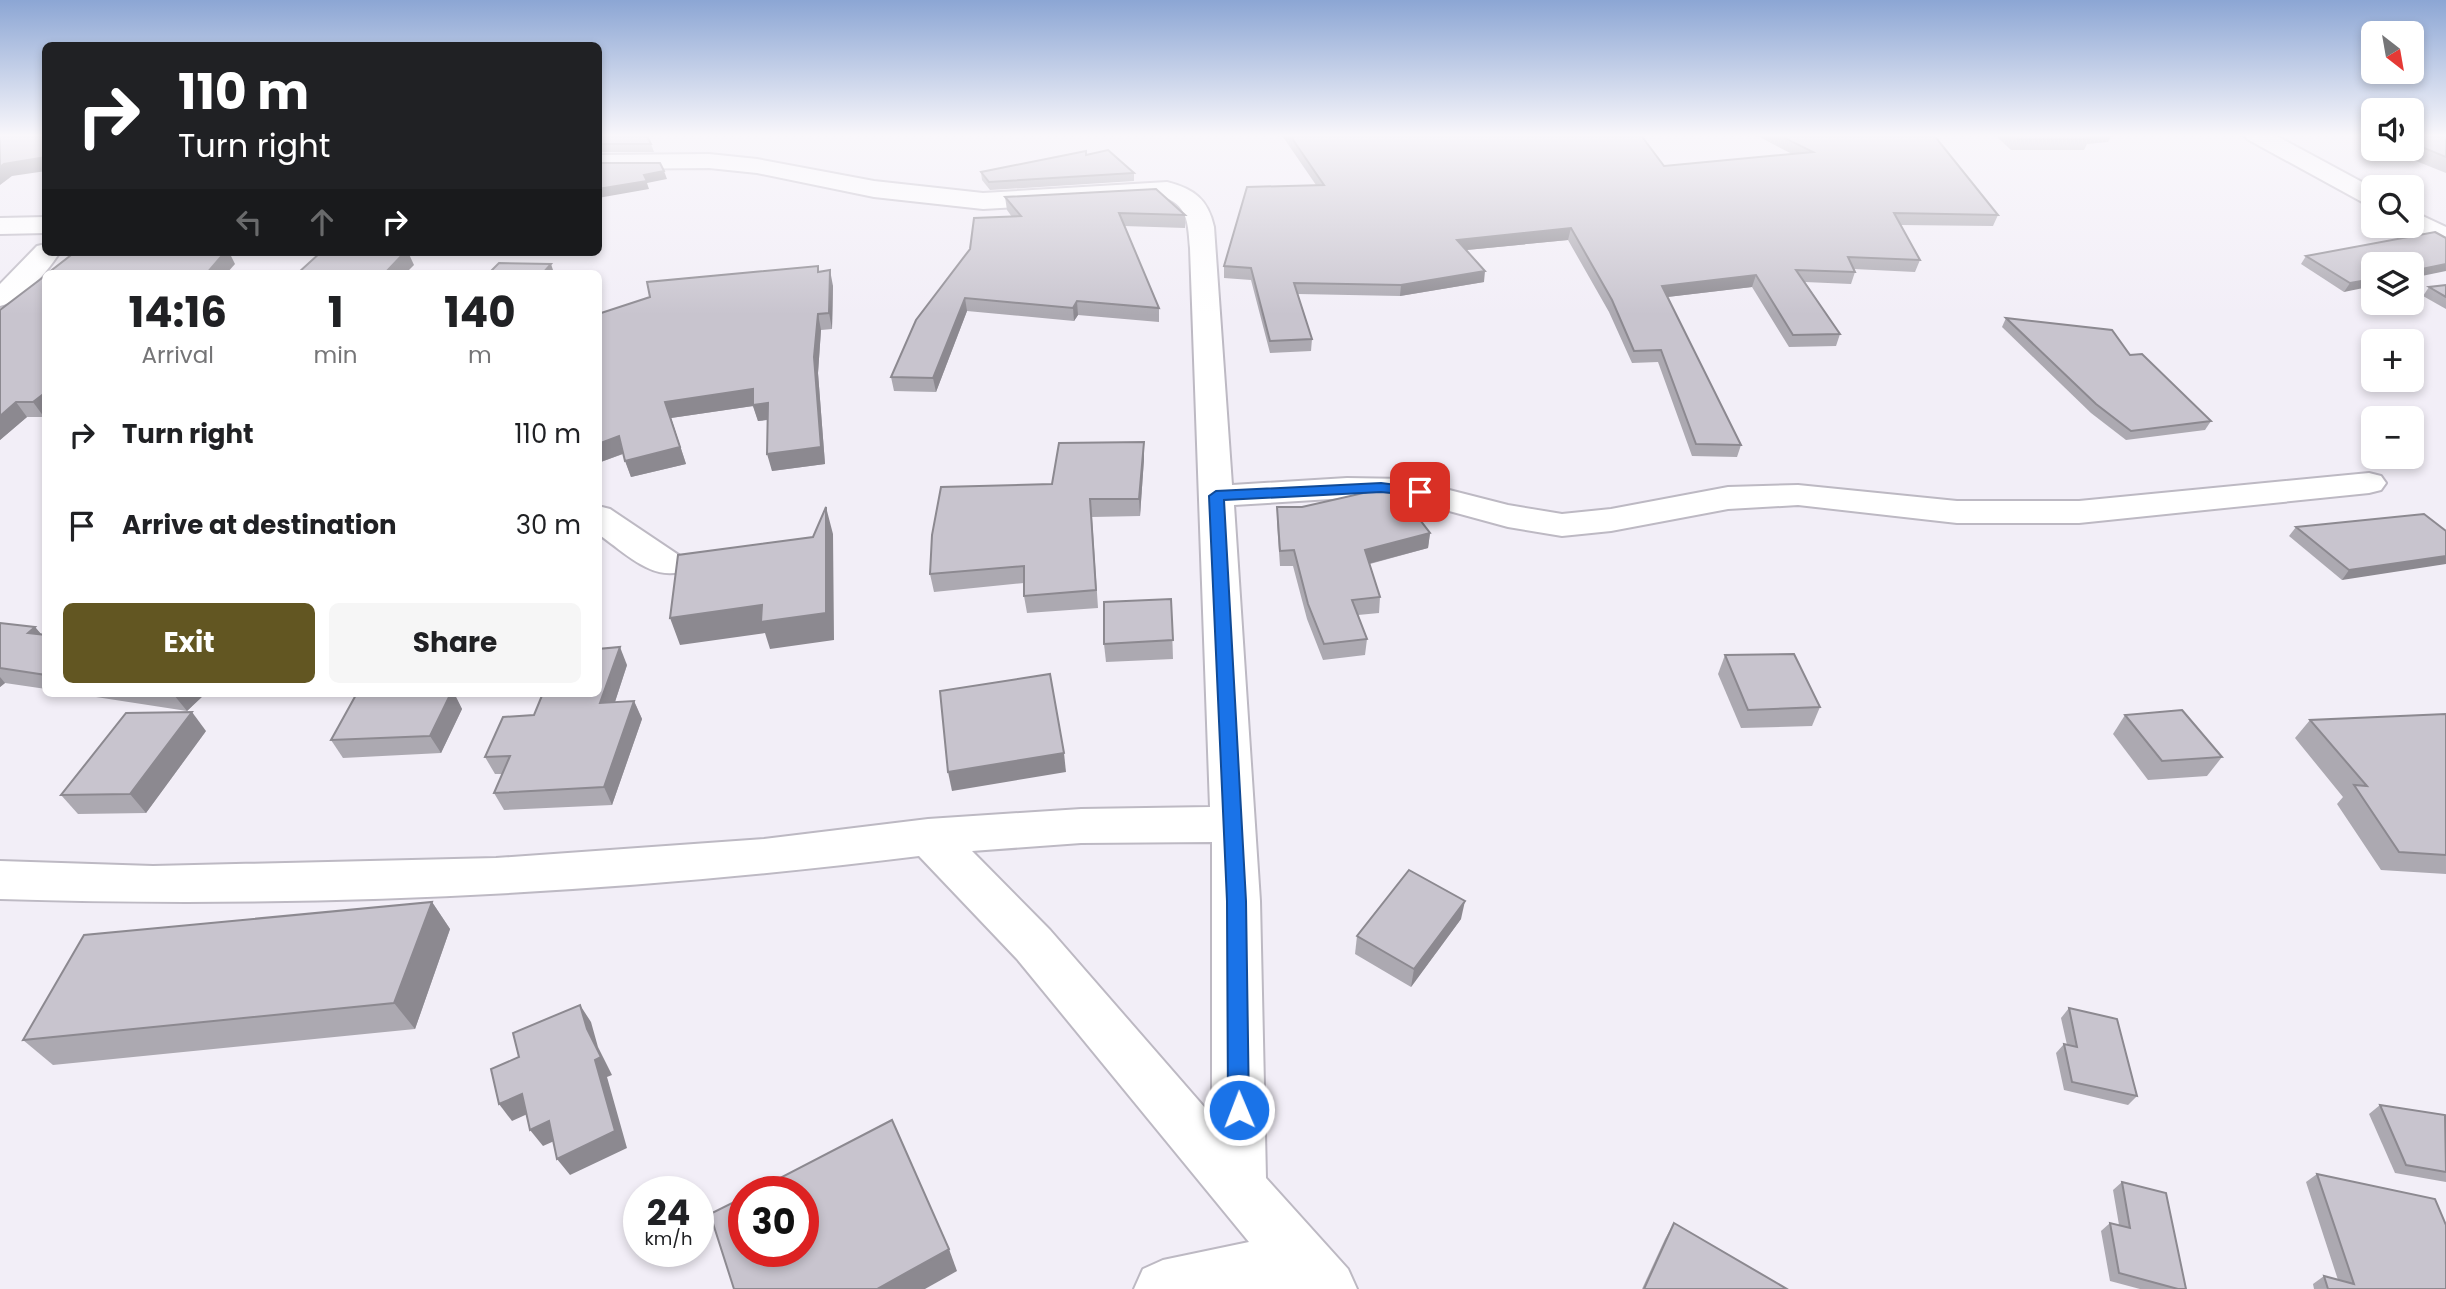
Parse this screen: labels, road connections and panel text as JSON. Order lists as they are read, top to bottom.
{
  "north": "bottom right",
  "page": {
    "map_buttons": ["+", "−"],
    "turn": ["110 m", "Turn right"],
    "eta": [
      "14:16",
      "Arrival",
      "1",
      "min",
      "140",
      "m"
    ],
    "list": [
      {
        "name": "Turn right",
        "value": "110 m"
      },
      {
        "name": "Arrive at destination",
        "value": "30 m"
      }
    ],
    "buttons": ["Exit", "Share"],
    "speed": "24 km/h",
    "limit": "30"
  }
}
